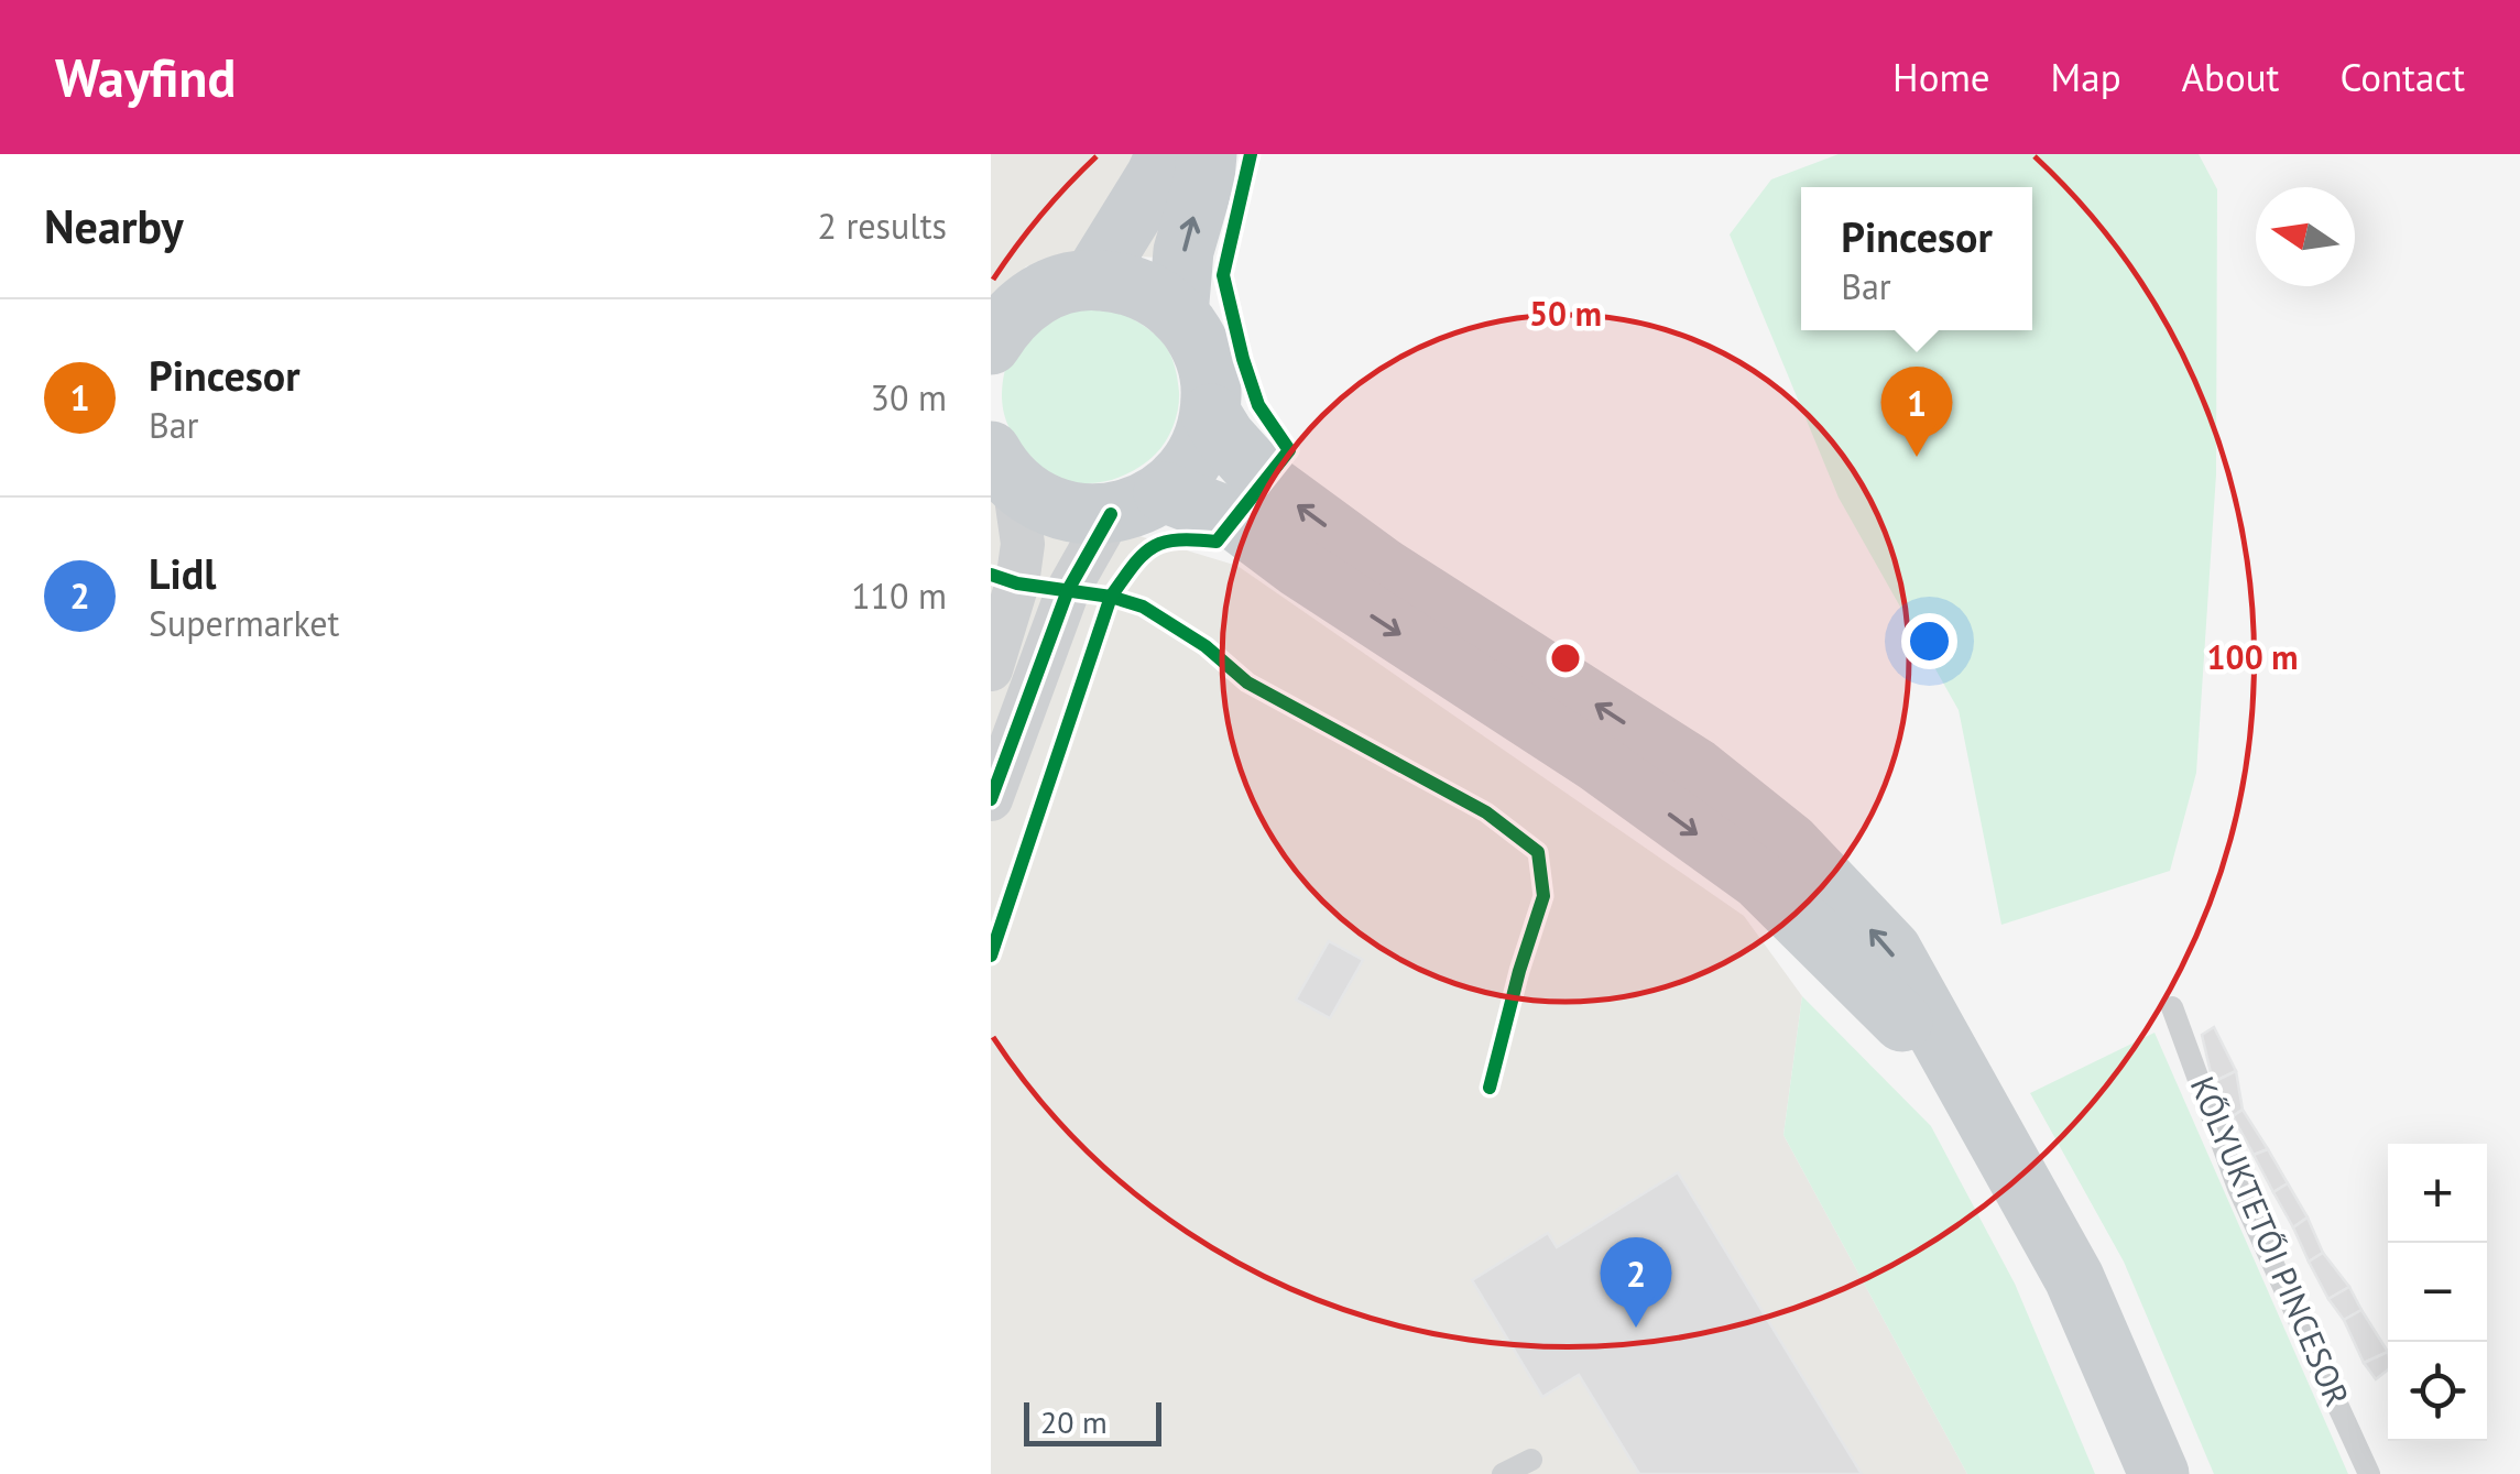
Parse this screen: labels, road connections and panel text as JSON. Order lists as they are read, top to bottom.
{
  "streets": {
    "lane": ["KŐLYUKTETŐI PINCESOR"]
  },
  "scale_bar": "20 m",
  "north": "left",
  "page": {
    "header": "Wayfind",
    "nav": [
      "Home",
      "Map",
      "About",
      "Contact"
    ],
    "heading": ["Nearby", "2 results"],
    "popup": ["Pincesor", "Bar"],
    "list": [
      {
        "mark": "1",
        "name": "Pincesor",
        "note": "Bar",
        "value": "30 m"
      },
      {
        "mark": "2",
        "name": "Lidl",
        "note": "Supermarket",
        "value": "110 m"
      }
    ],
    "pins": ["1", "2"],
    "map_buttons": ["+", "−"],
    "scale": "20 m"
  },
  "rings": ["50 m", "100 m"]
}
